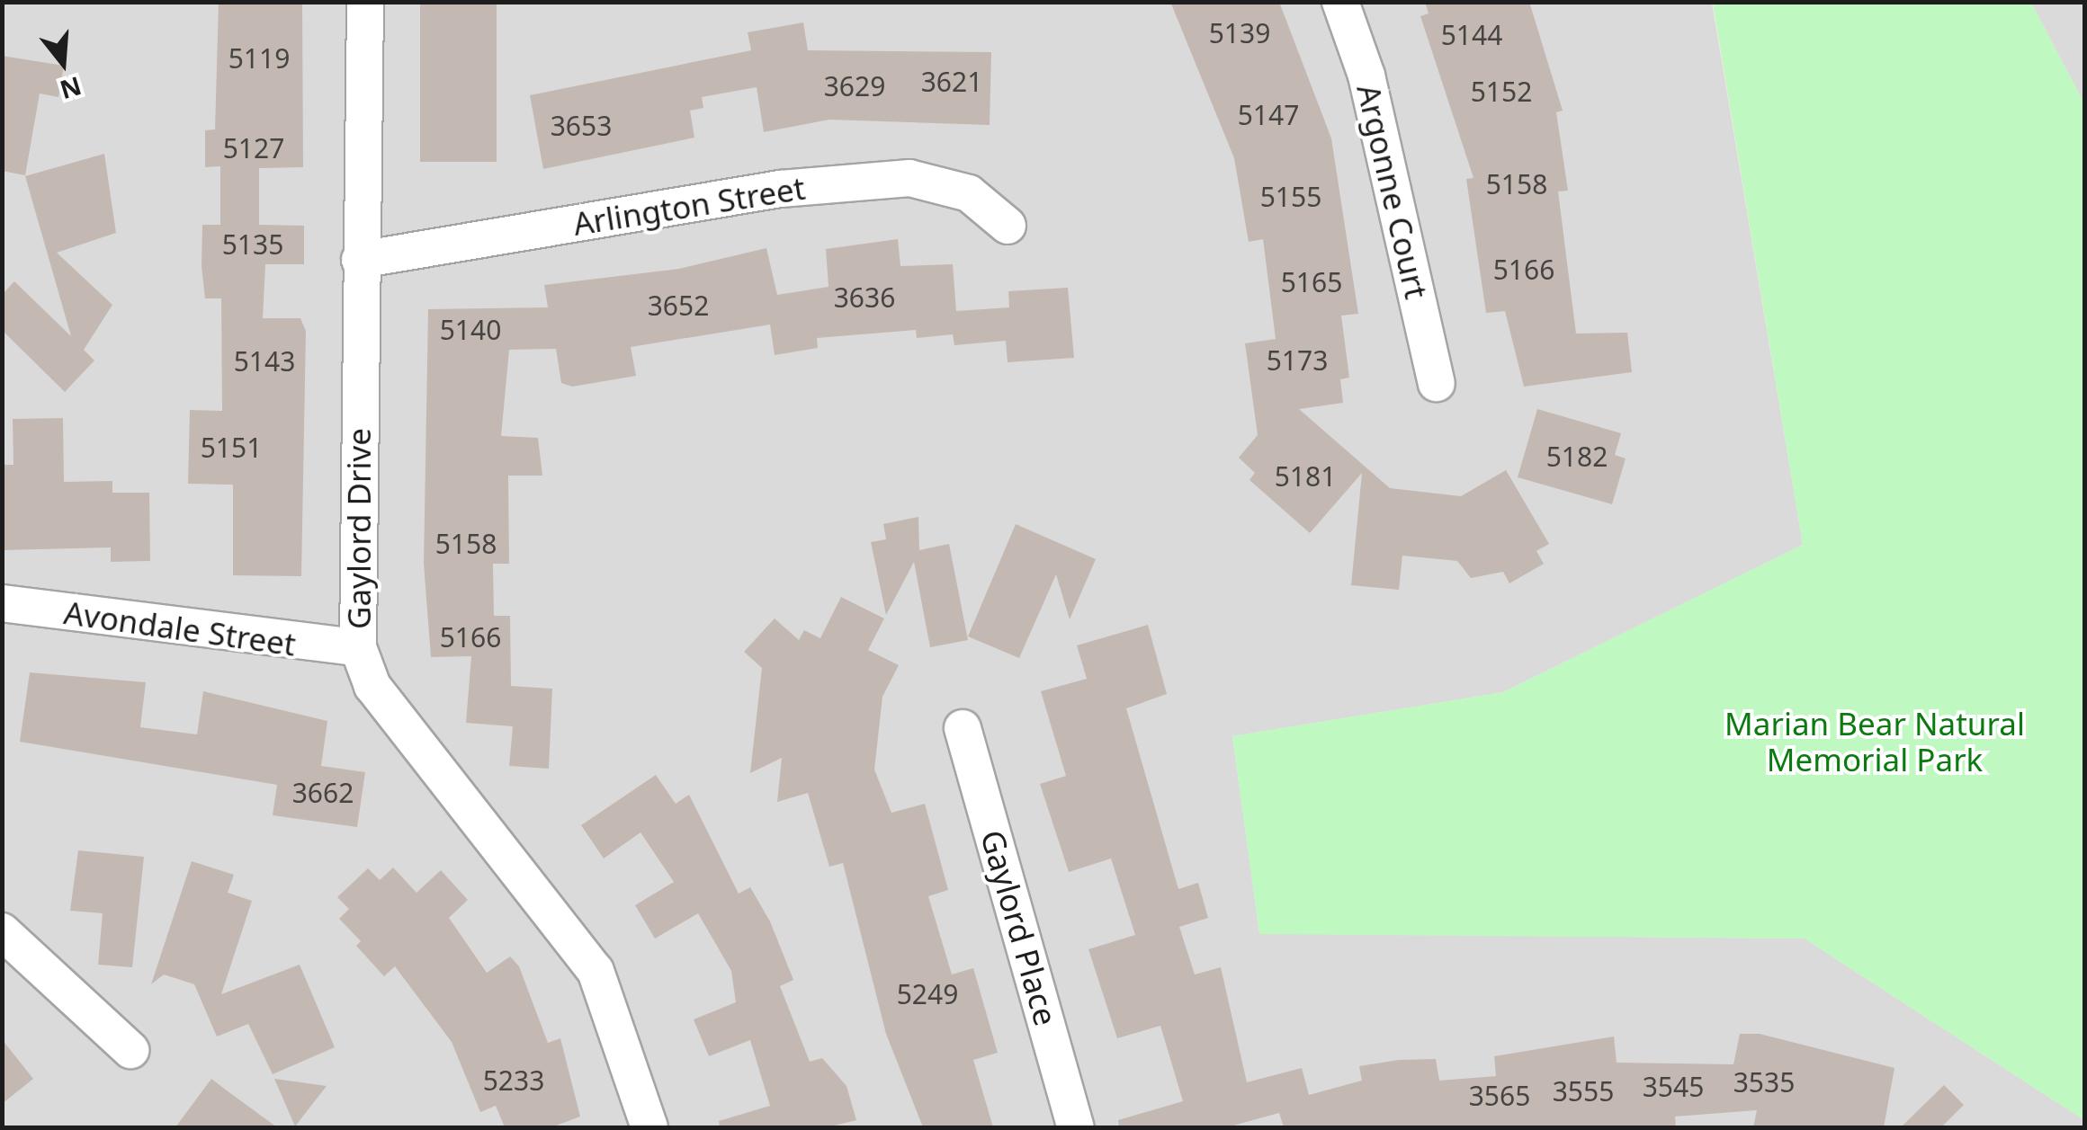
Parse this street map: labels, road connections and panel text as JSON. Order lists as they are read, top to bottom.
{
  "streets": {
    "street": [
      "Argonne Court",
      "Arlington Street",
      "Gaylord Drive",
      "Avondale Street",
      "Gaylord Place"
    ]
  },
  "crossings": [
    ["Arlington Street", "Gaylord Drive"],
    ["Gaylord Drive", "Avondale Street"]
  ],
  "parks": ["Marian Bear Natural Memorial Park"],
  "house_numbers": [
    "5139",
    "5144",
    "5119",
    "3621",
    "3629",
    "5152",
    "5147",
    "3653",
    "5127",
    "5158",
    "5155",
    "5135",
    "5166",
    "5165",
    "3636",
    "3652",
    "5140",
    "5173",
    "5143",
    "5151",
    "5182",
    "5181",
    "5158",
    "5166",
    "3662",
    "5249",
    "5233",
    "3535",
    "3545",
    "3555",
    "3565"
  ],
  "north": "bottom"
}
